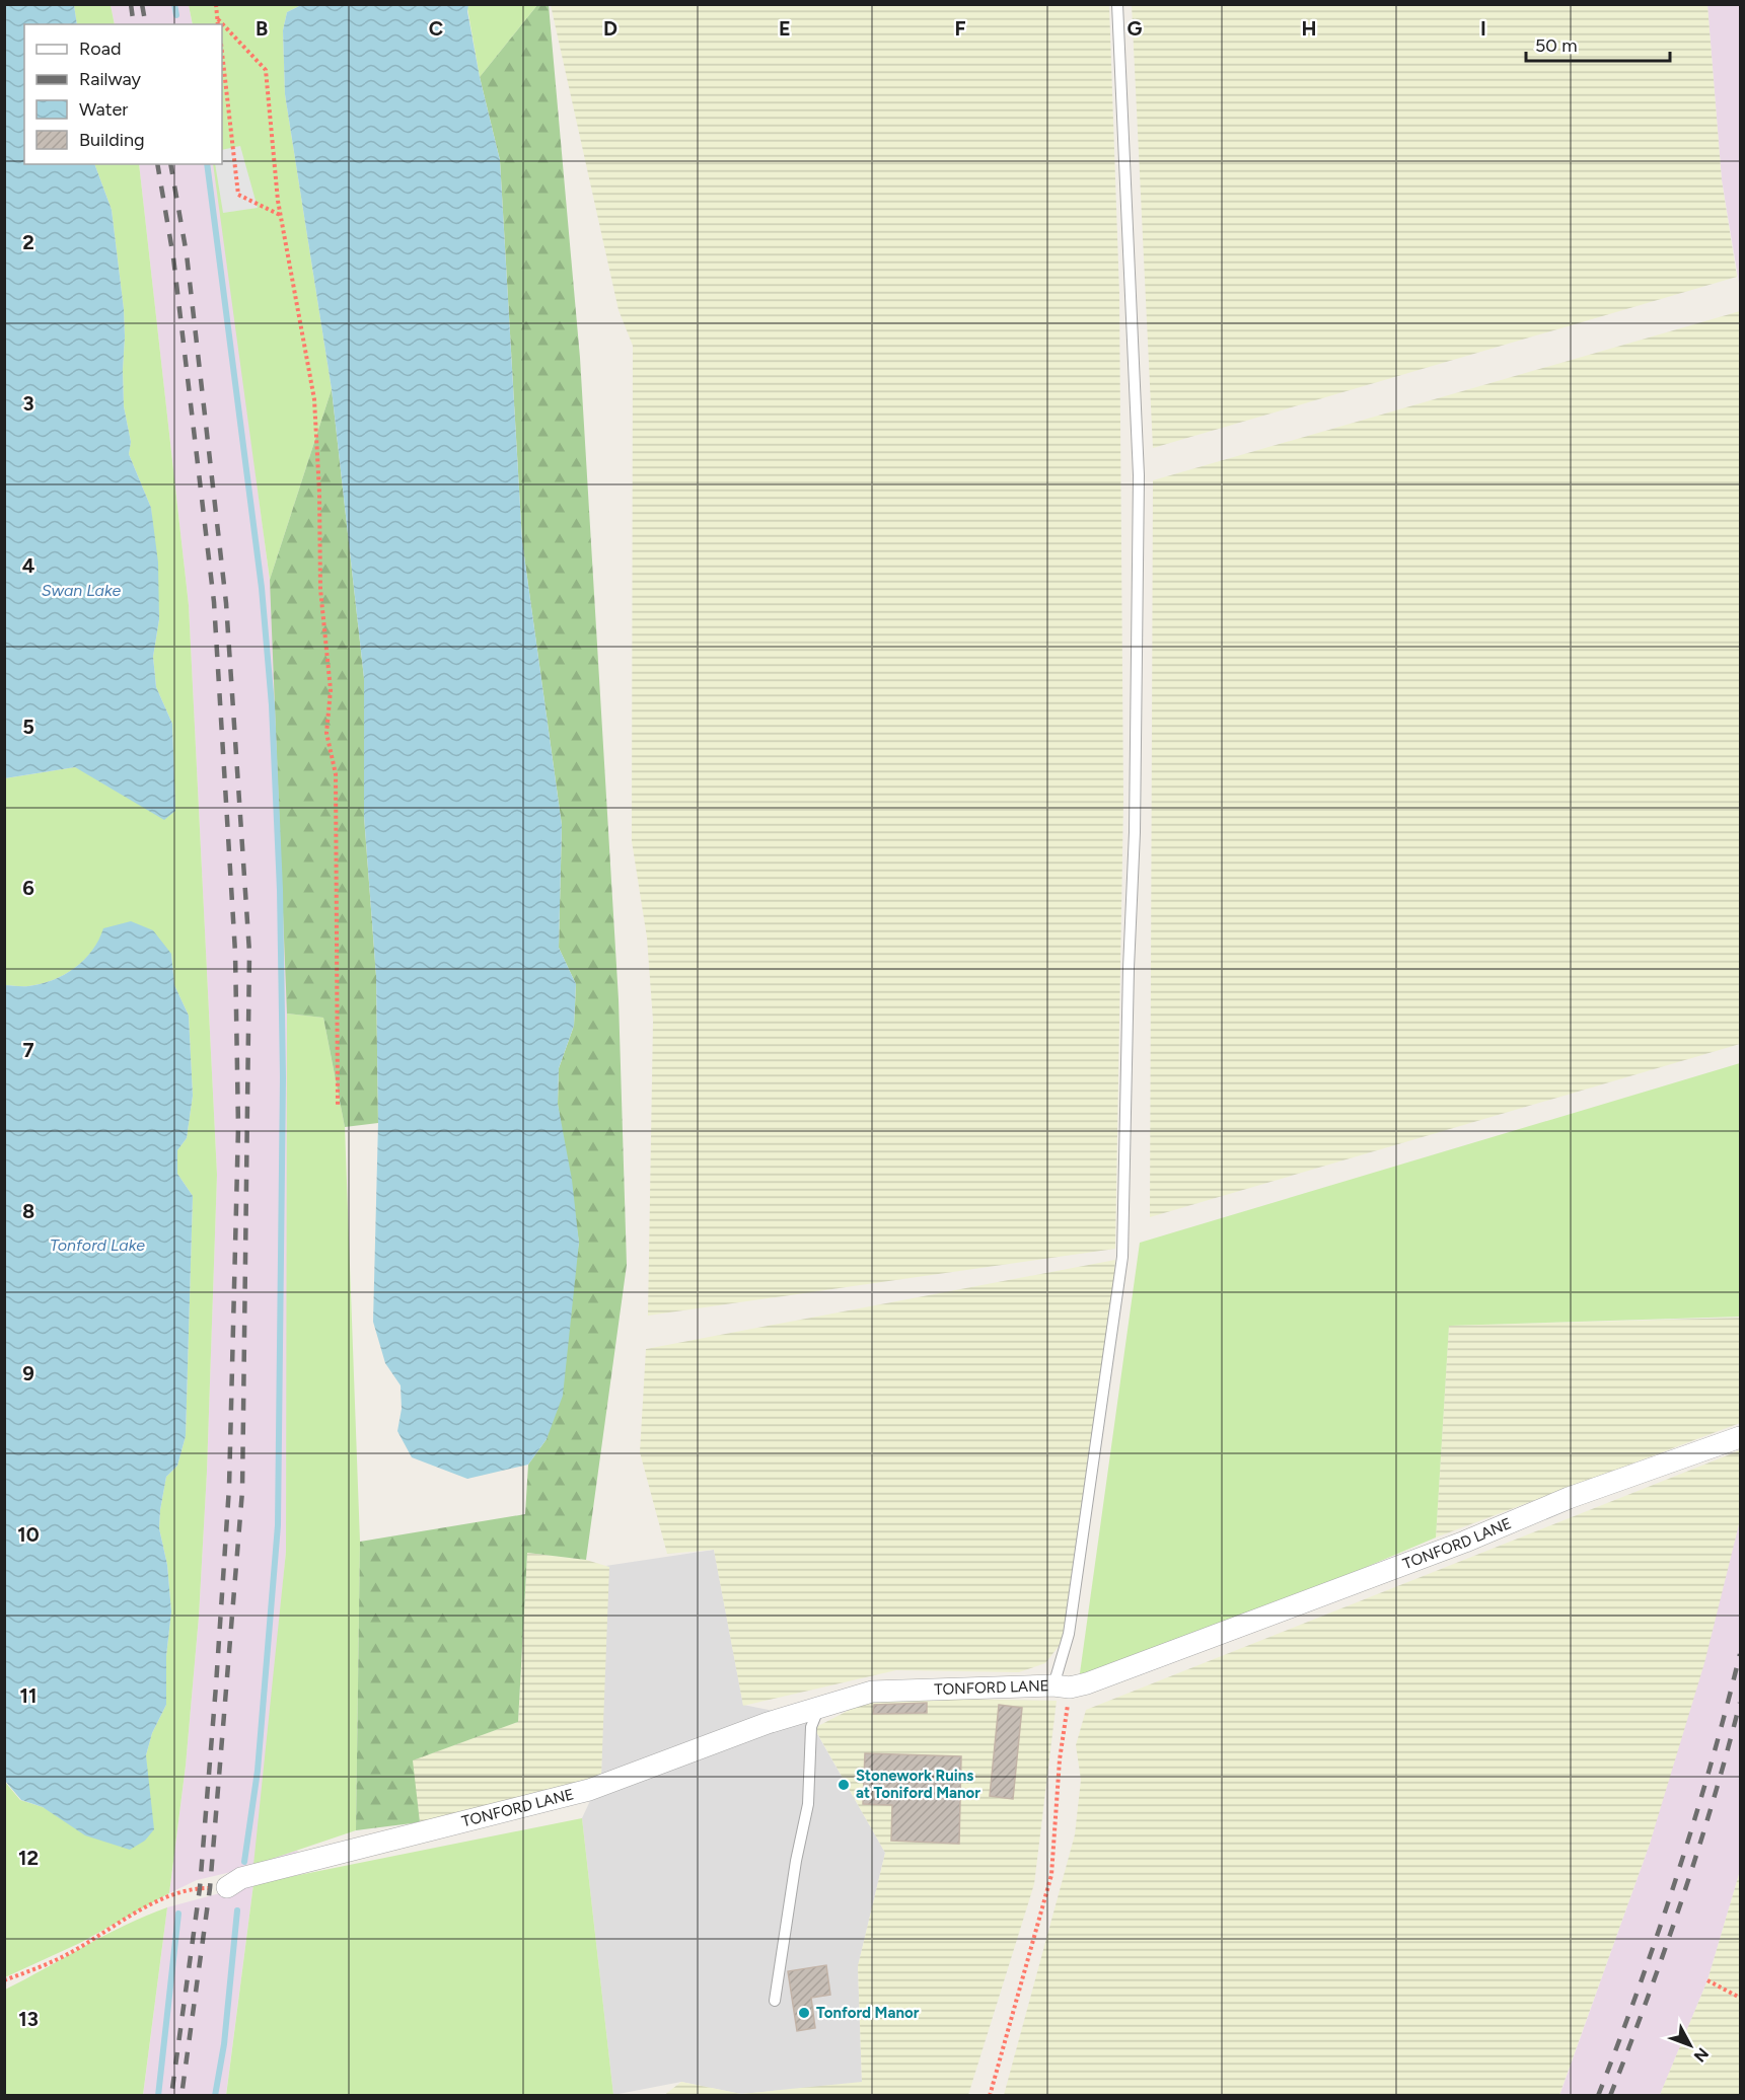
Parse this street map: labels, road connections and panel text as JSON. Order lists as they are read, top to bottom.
{
  "streets": {
    "street": ["TONFORD LANE"]
  },
  "water": ["Swan Lake", "Tonford Lake"],
  "places": ["Stonework Ruins at Toniford Manor", "Tonford Manor"],
  "legend": [
    "Road",
    "Railway",
    "Water",
    "Building"
  ],
  "scale_bar": "50 m",
  "north": "bottom right",
  "grid": {
    "columns": [
      "B",
      "C",
      "D",
      "E",
      "F",
      "G",
      "H",
      "I"
    ],
    "rows": [
      "2",
      "3",
      "4",
      "5",
      "6",
      "7",
      "8",
      "9",
      "10",
      "11",
      "12",
      "13"
    ]
  }
}
